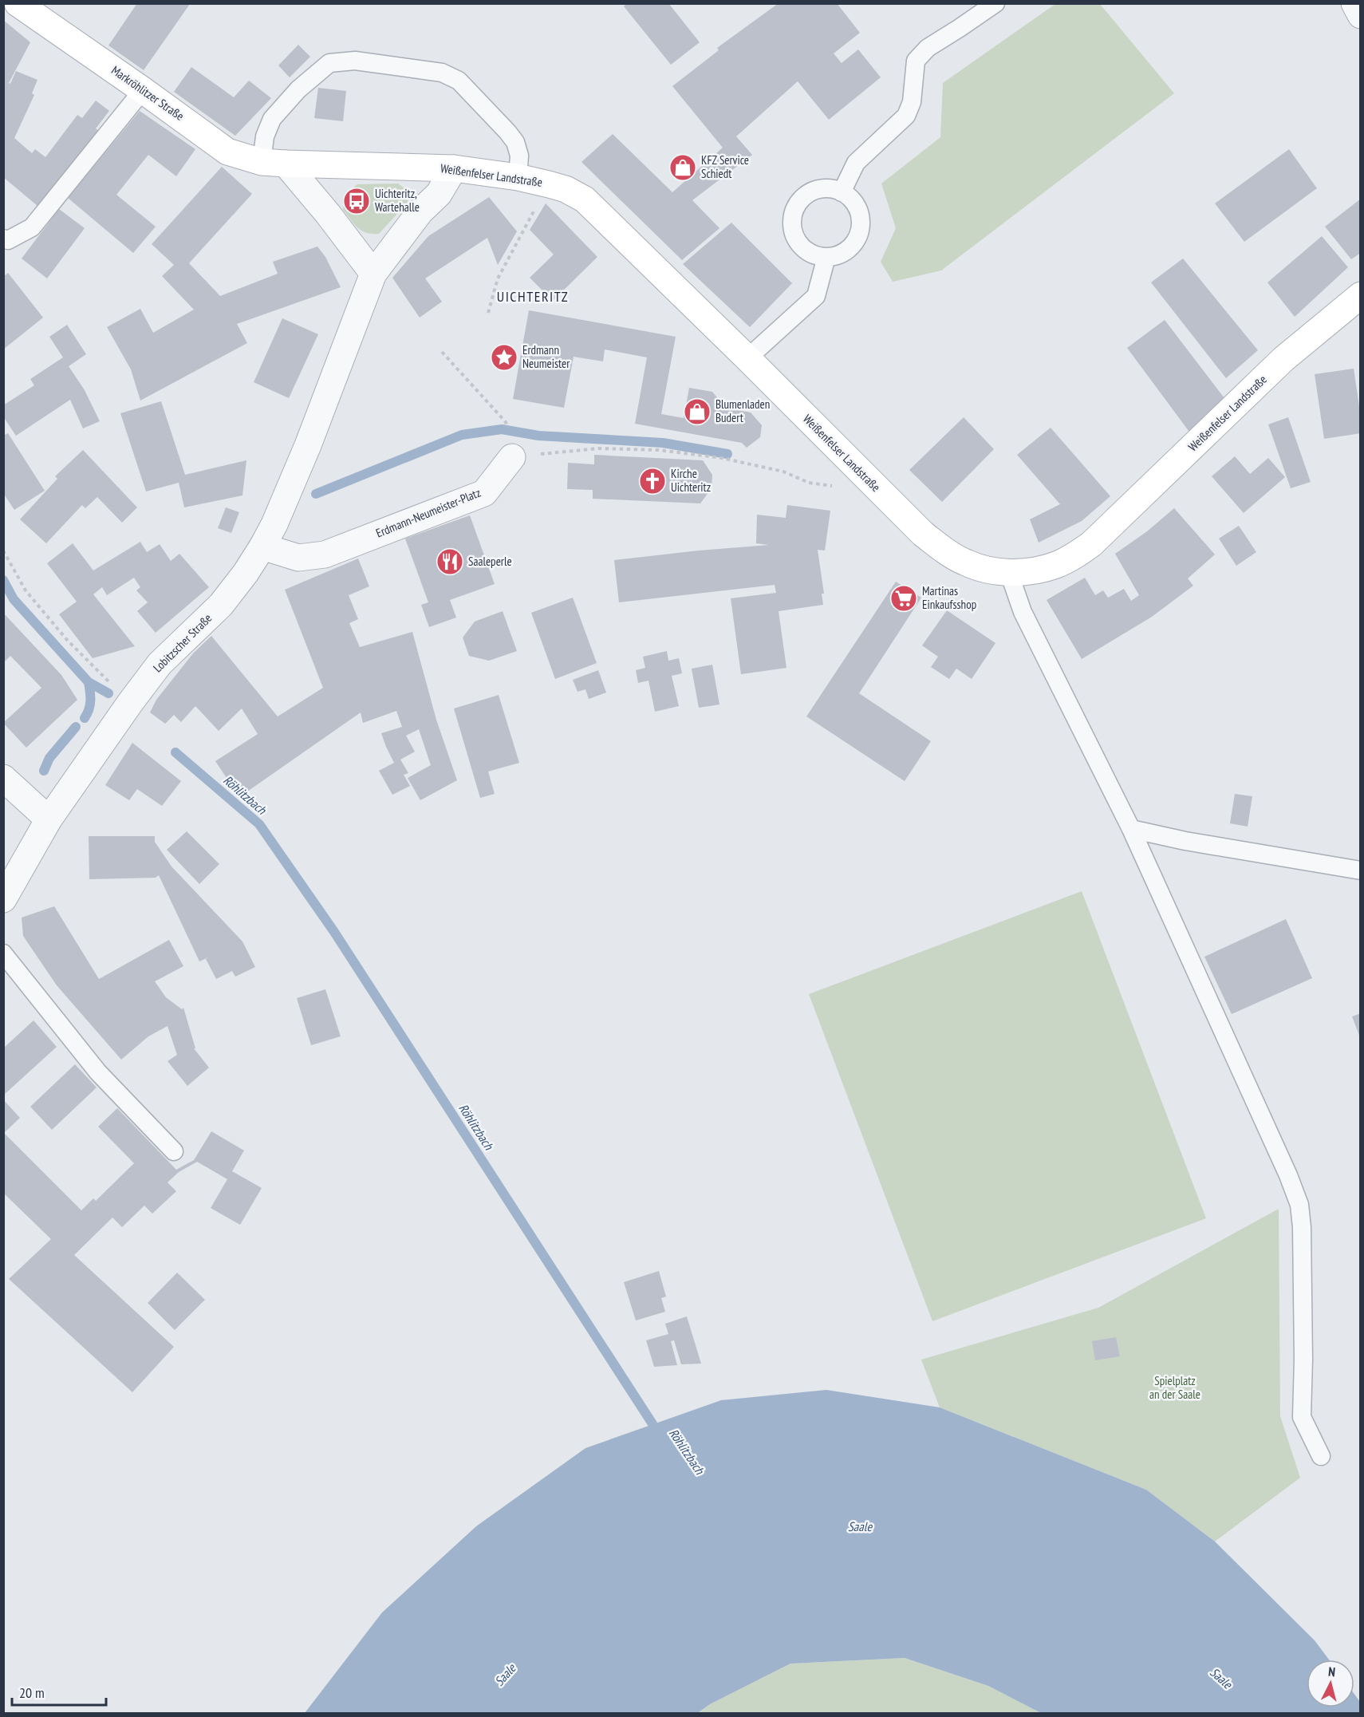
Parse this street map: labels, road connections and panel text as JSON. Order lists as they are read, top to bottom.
{
  "streets": {
    "main road": ["Markröhlitzer Straße", "Weißenfelser Landstraße"],
    "street": ["Erdmann-Neumeister-Platz", "Lobitzscher Straße"]
  },
  "crossings": [
    ["Markröhlitzer Straße", "Weißenfelser Landstraße"],
    ["Weißenfelser Landstraße", "Lobitzscher Straße"],
    ["Erdmann-Neumeister-Platz", "Lobitzscher Straße"]
  ],
  "districts": ["UICHTERITZ"],
  "water": ["Röhlitzbach", "Saale"],
  "parks": ["Spielplatz an der Saale"],
  "places": {
    "shop": ["KFZ Service Schiedt", "Blumenladen Budert"],
    "bus stop": ["Uichteritz, Wartehalle"],
    "place": ["Erdmann Neumeister"],
    "church": ["Kirche Uichteritz"],
    "restaurant": ["Saaleperle"],
    "supermarket": ["Martinas Einkaufsshop"]
  },
  "scale_bar": "20 m",
  "north": "top"
}
